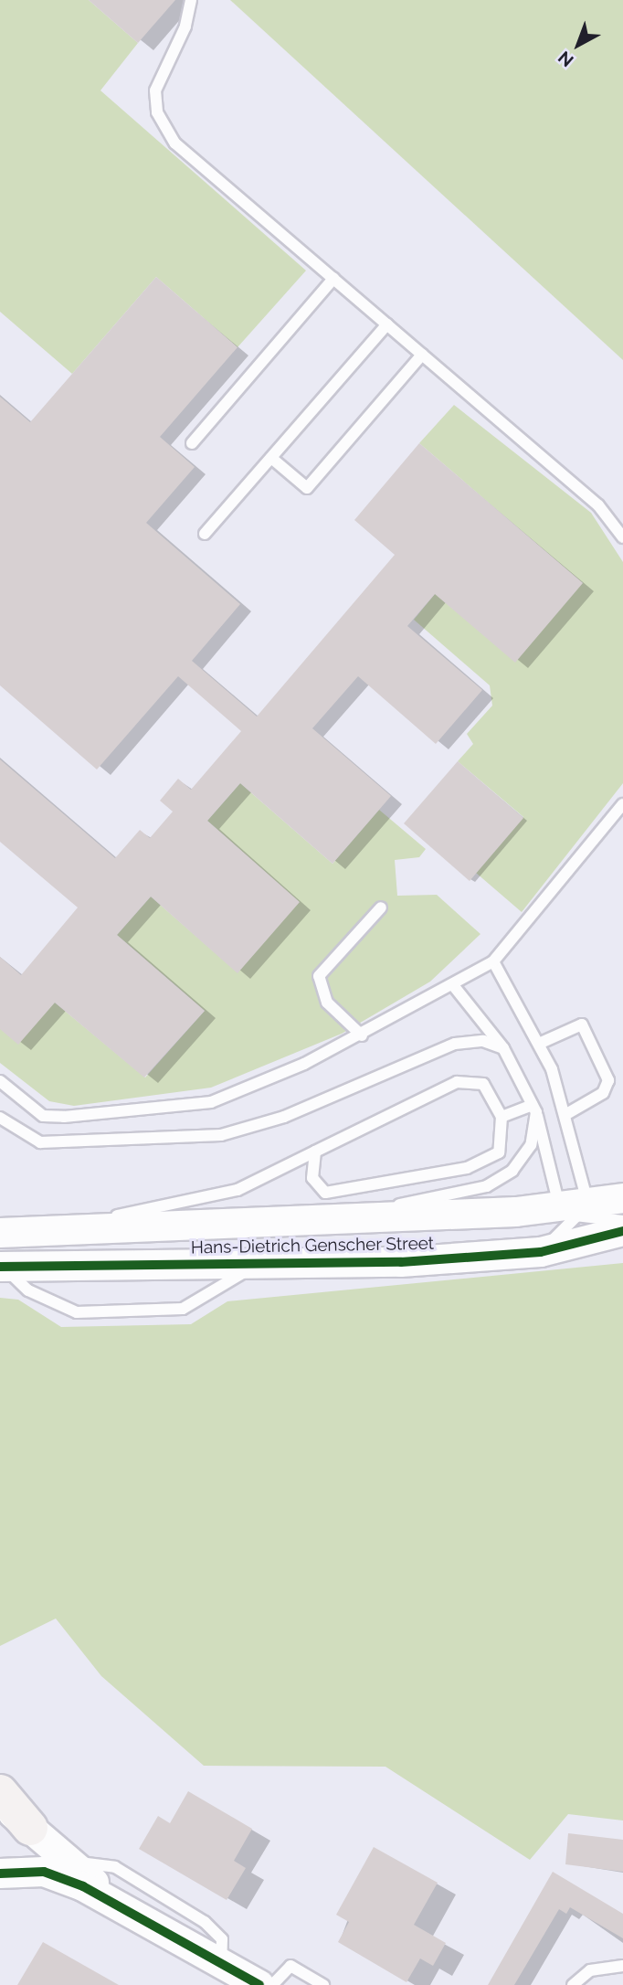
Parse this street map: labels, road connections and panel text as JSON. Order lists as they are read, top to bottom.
{
  "streets": {
    "street": ["Hans-Dietrich Genscher Street"]
  },
  "north": "bottom left"
}
